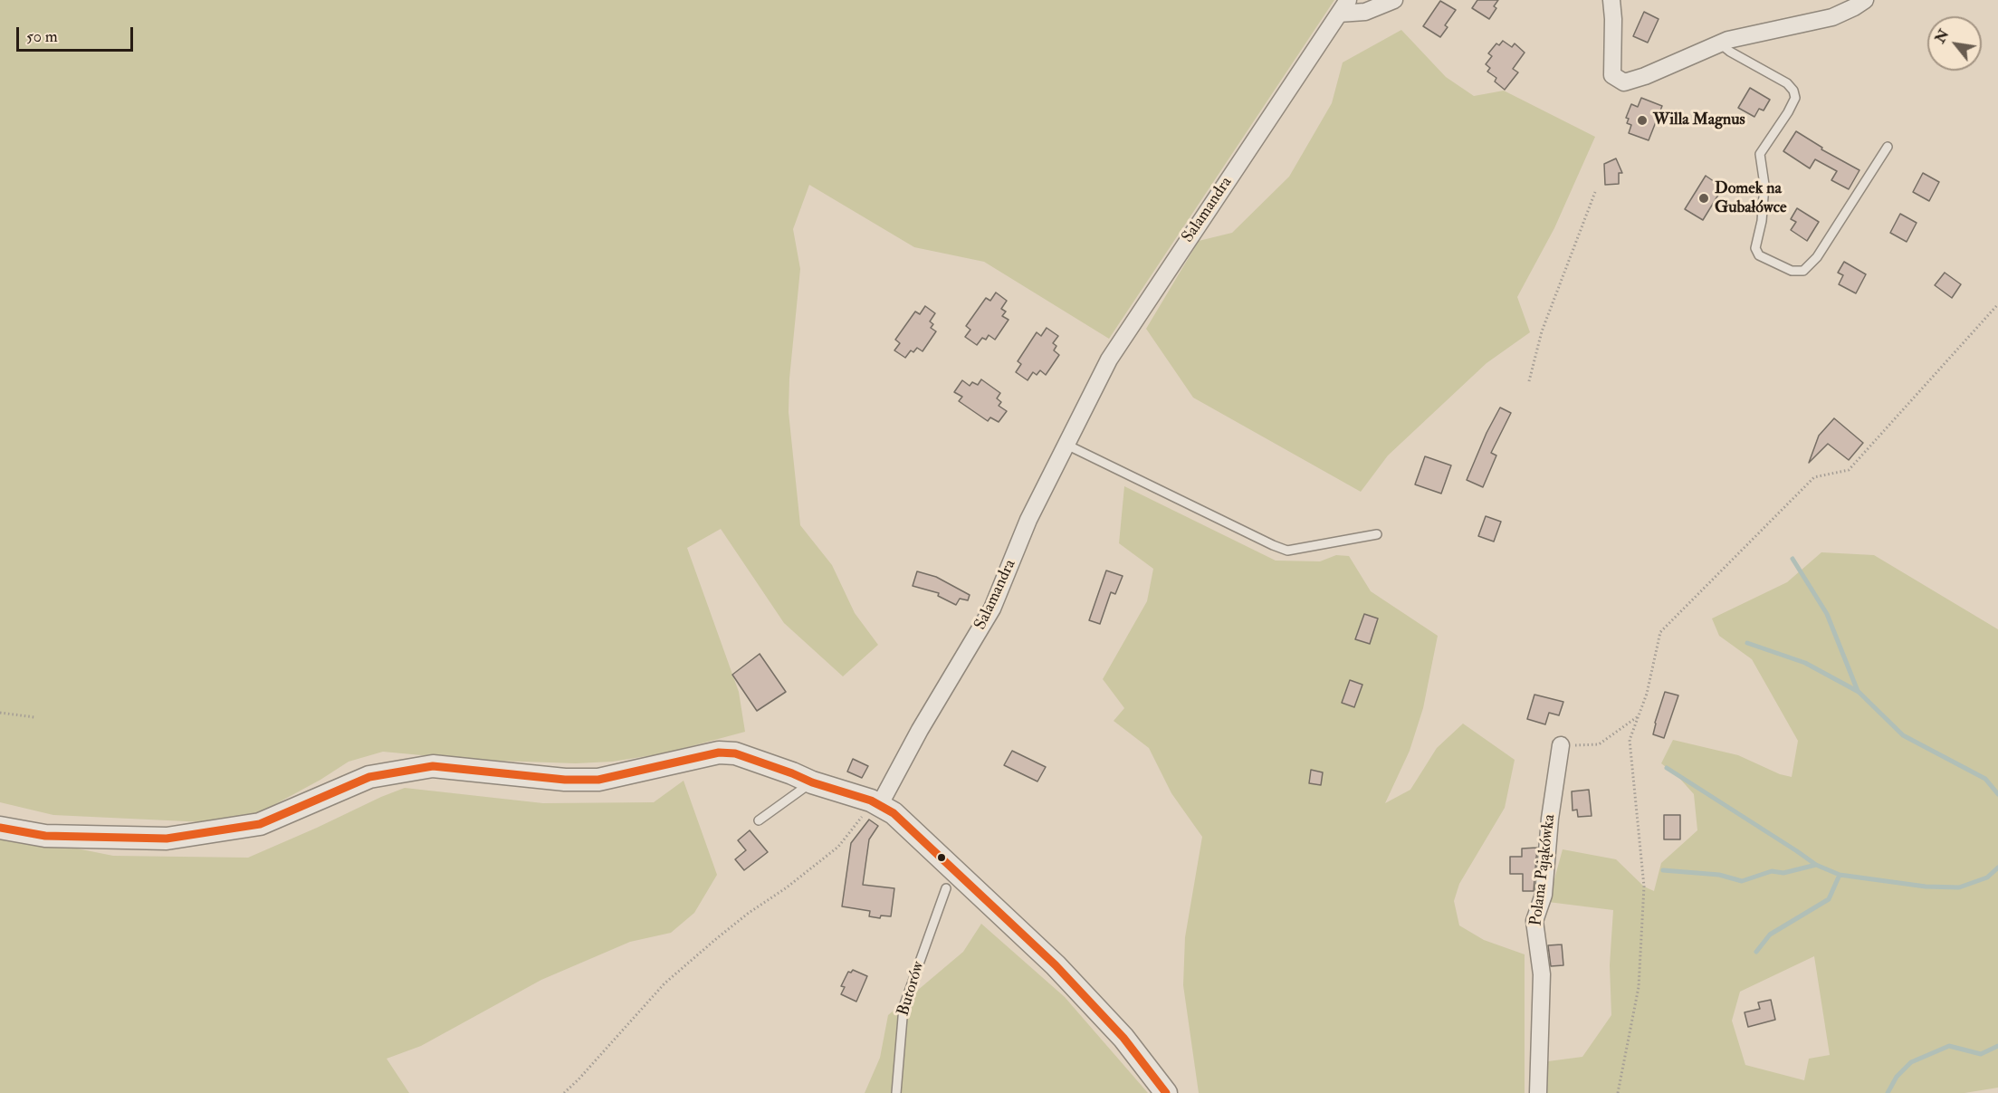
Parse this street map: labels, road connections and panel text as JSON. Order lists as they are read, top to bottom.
{
  "streets": {
    "street": ["Salamandra", "Polana Pająkówka"],
    "lane": ["Butorów"]
  },
  "places": ["Willa Magnus", "Domek na Gubałówce"],
  "scale_bar": "50 m",
  "north": "top left"
}
